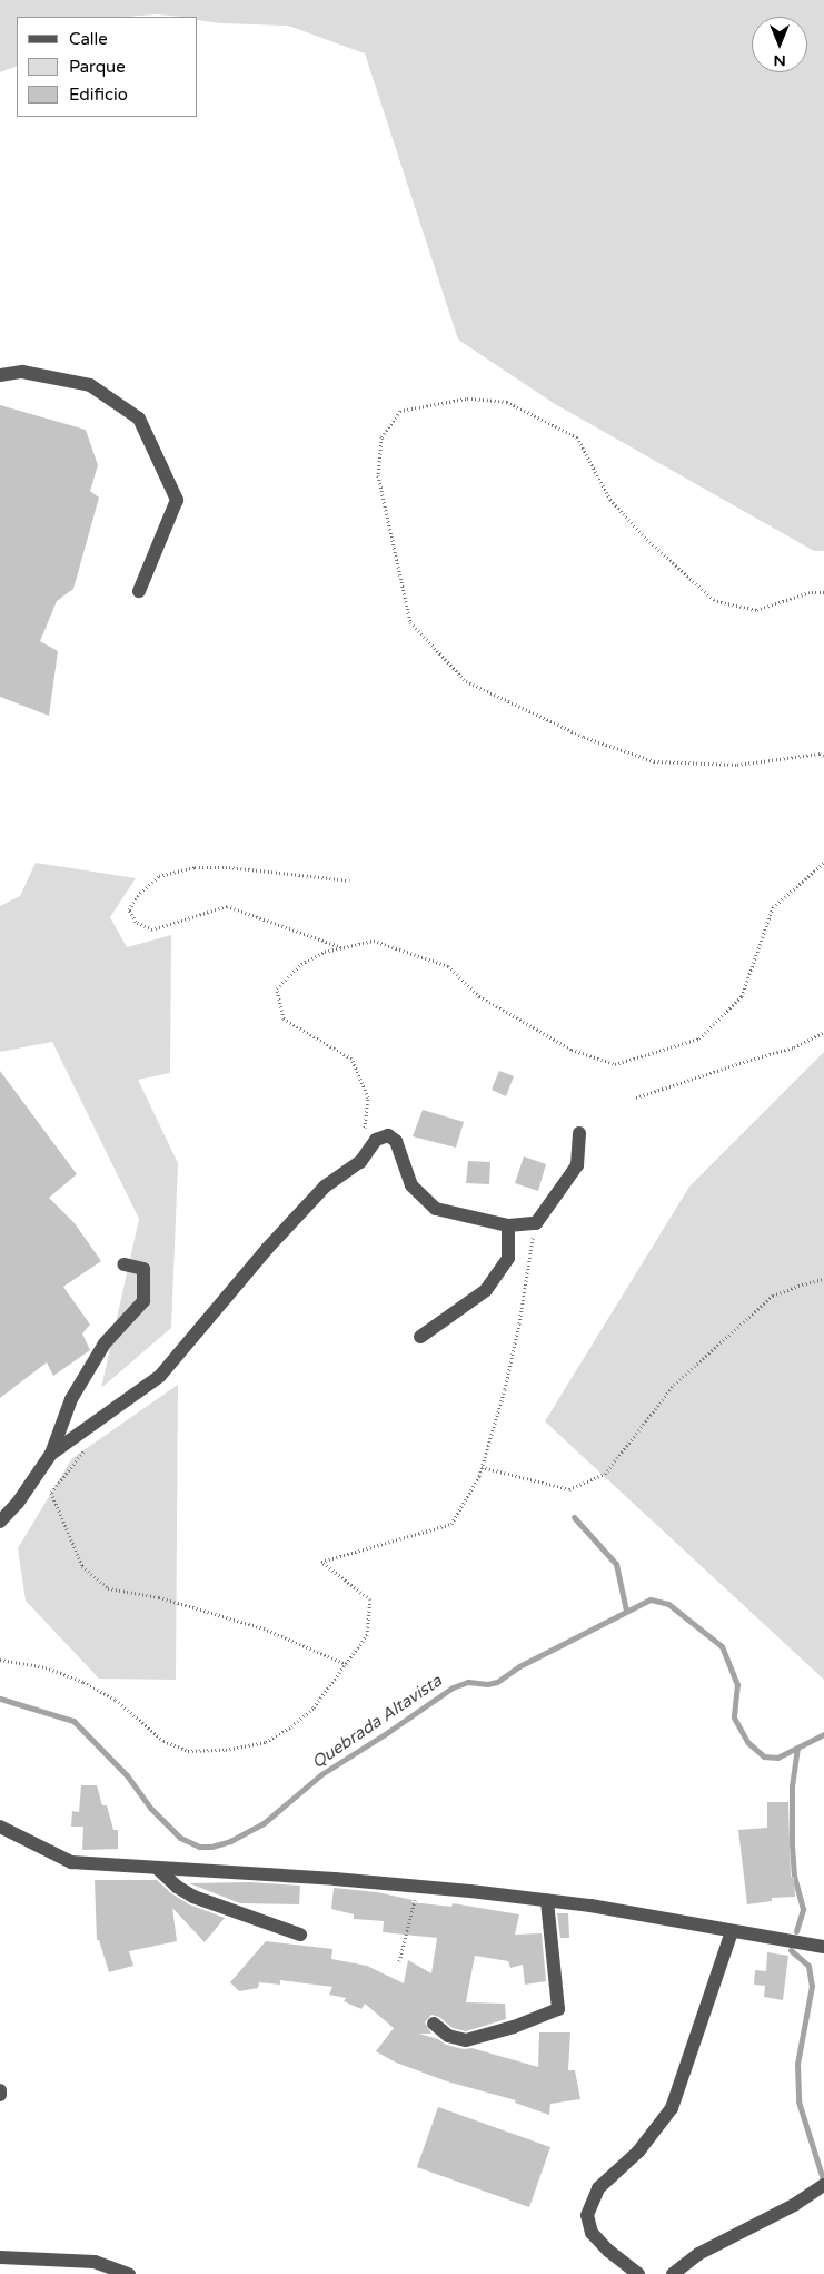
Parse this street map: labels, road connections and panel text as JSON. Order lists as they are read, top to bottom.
{
  "water": ["Quebrada Altavista"],
  "legend": ["Calle", "Parque", "Edificio"],
  "north": "bottom"
}
